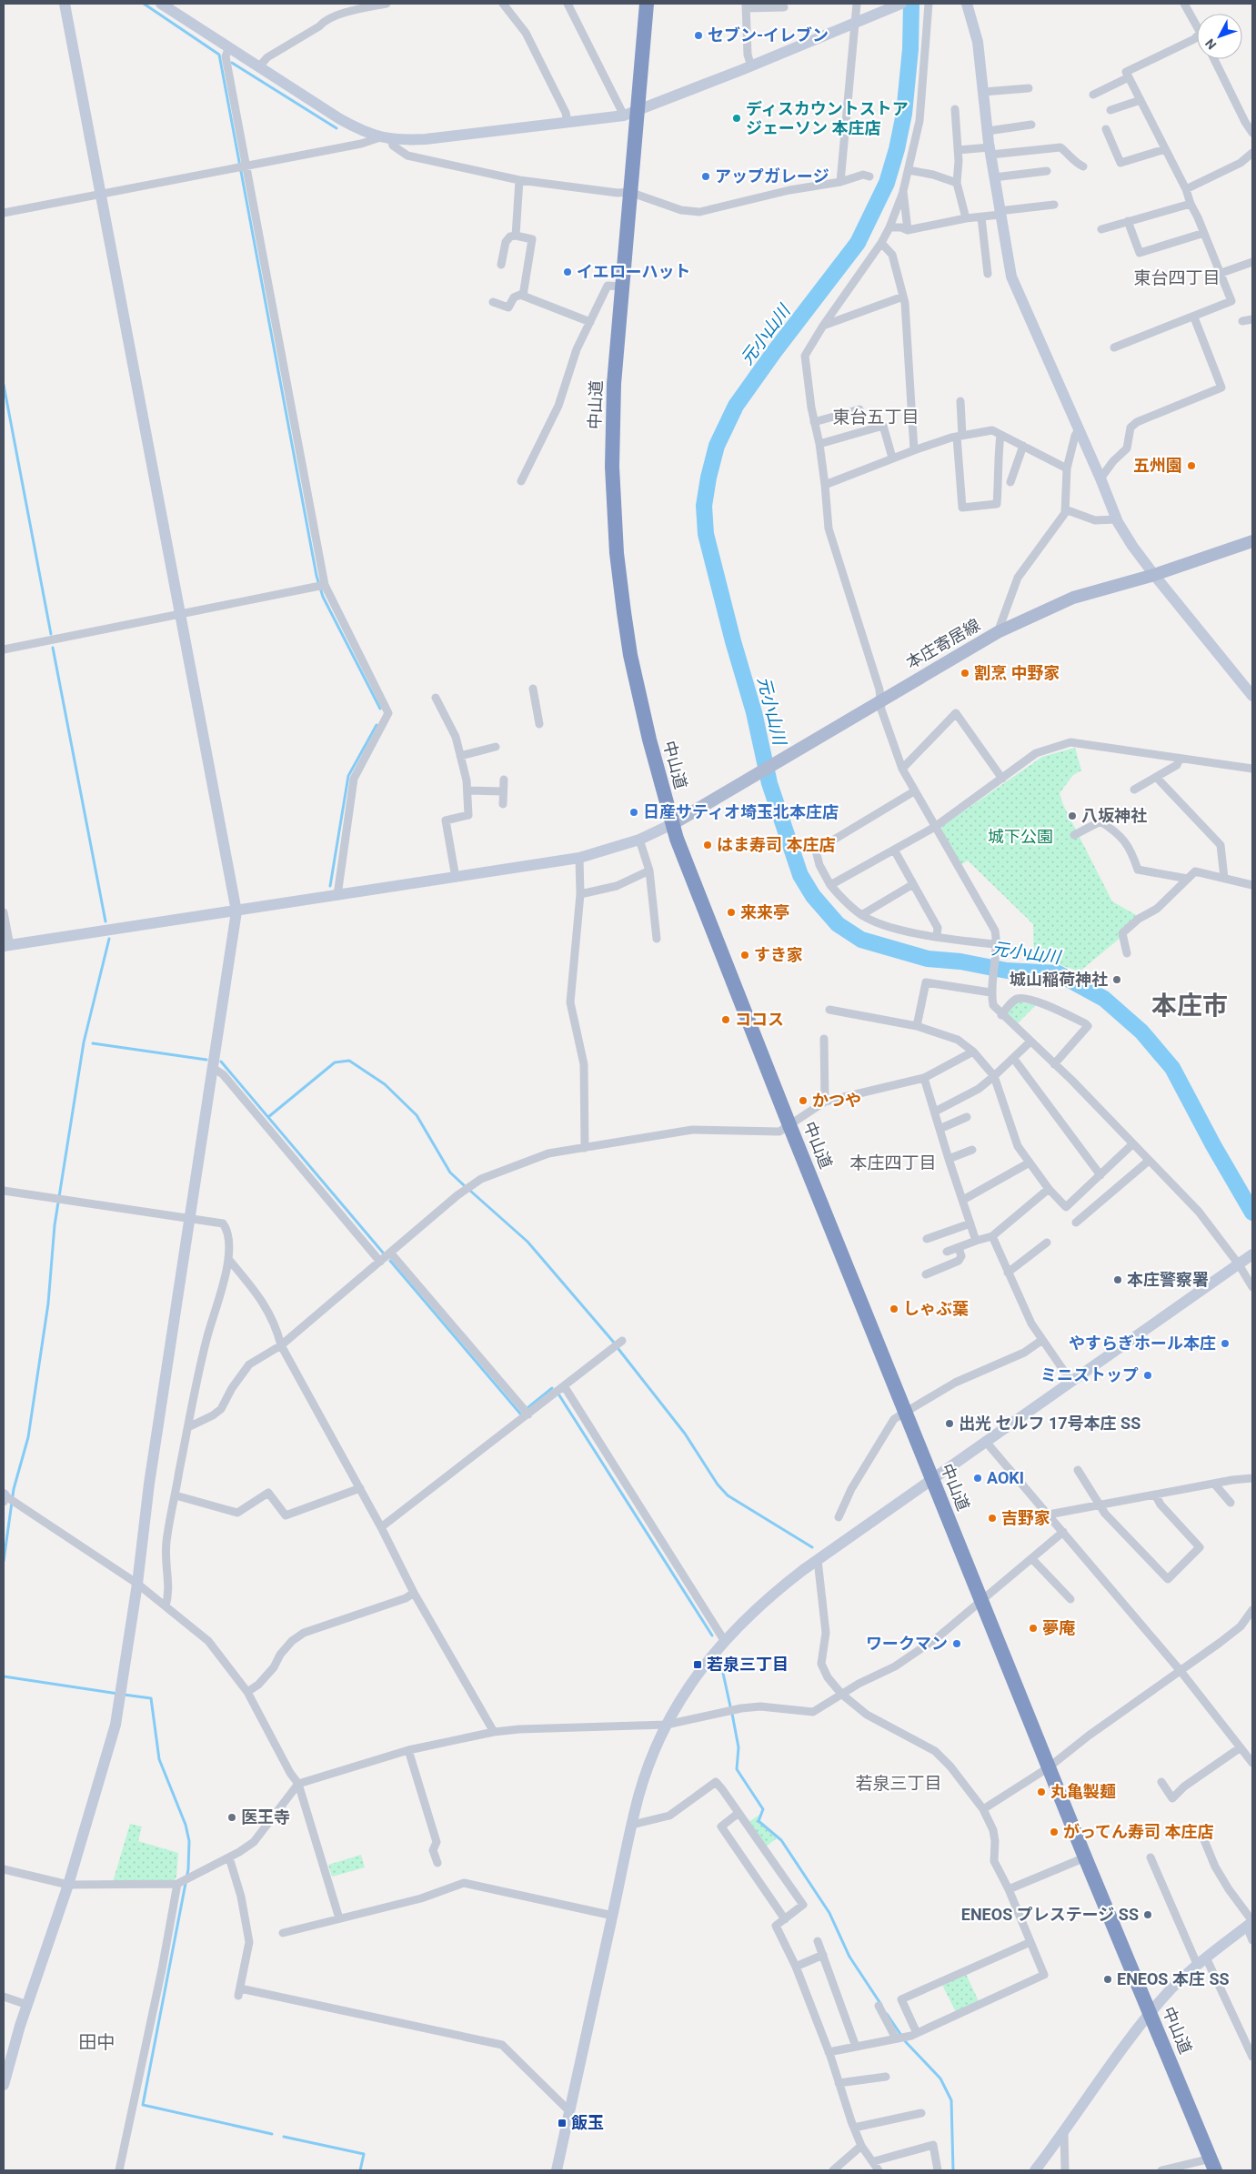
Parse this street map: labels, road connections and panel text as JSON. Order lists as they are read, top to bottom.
{
  "streets": {
    "highway": ["中山道"],
    "main road": ["本庄寄居線"]
  },
  "crossings": [
    ["中山道", "本庄寄居線"]
  ],
  "districts": [
    "東台四丁目",
    "東台五丁目",
    "本庄市",
    "本庄四丁目",
    "若泉三丁目",
    "田中"
  ],
  "water": ["元小山川"],
  "parks": ["城下公園"],
  "places": {
    "other": [
      "セブン-イレブン",
      "ディスカウントストア ジェーソン 本庄店",
      "アップガレージ",
      "イエローハット",
      "五州園",
      "割烹 中野家",
      "日産サティオ埼玉北本庄店",
      "八坂神社",
      "はま寿司 本庄店",
      "来来亭",
      "すき家",
      "城山稲荷神社",
      "ココス",
      "かつや",
      "本庄警察署",
      "しゃぶ葉",
      "やすらぎホール本庄",
      "ミニストップ",
      "出光 セルフ 17号本庄 SS",
      "AOKI",
      "吉野家",
      "夢庵",
      "ワークマン",
      "丸亀製麺",
      "医王寺",
      "がってん寿司 本庄店",
      "ENEOS プレステージ SS",
      "ENEOS 本庄 SS"
    ],
    "transit": ["若泉三丁目", "飯玉"]
  },
  "north": "bottom left"
}
